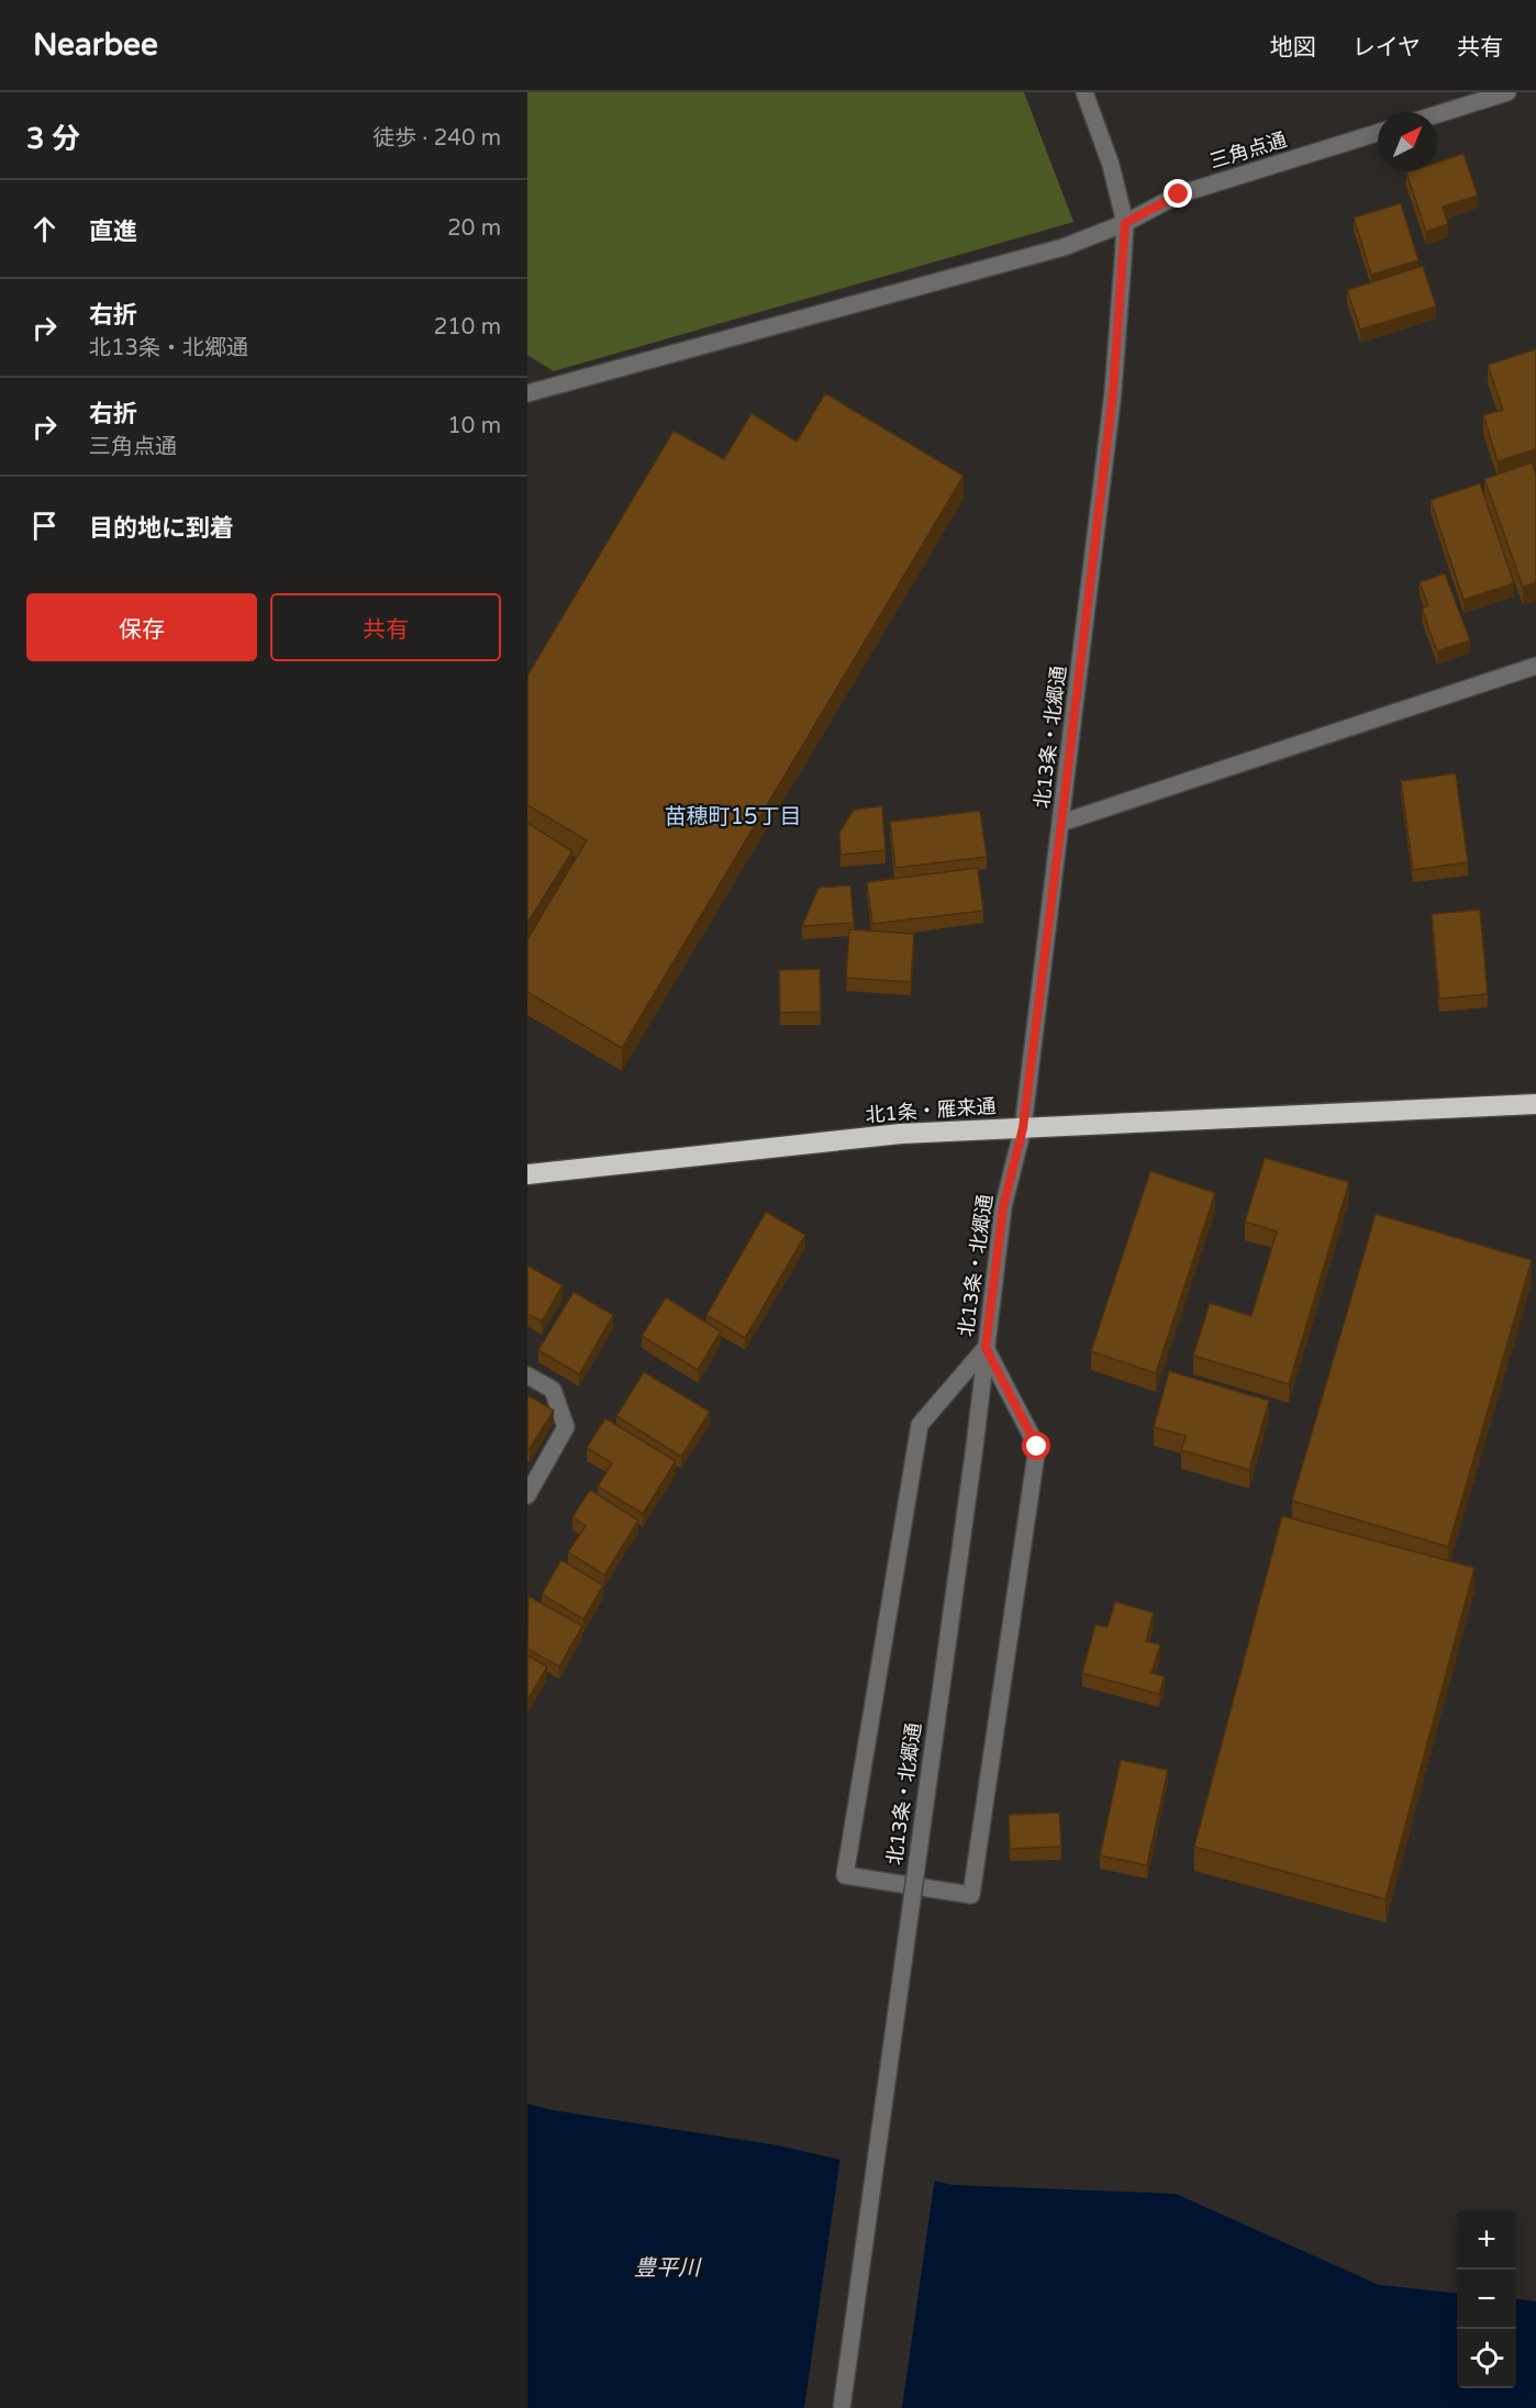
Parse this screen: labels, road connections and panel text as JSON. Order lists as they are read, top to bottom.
{
  "streets": {
    "highway": ["北1条・雁来通"],
    "street": ["三角点通", "北13条・北郷通"]
  },
  "crossings": [
    ["三角点通", "北13条・北郷通"],
    ["北13条・北郷通", "北1条・雁来通"]
  ],
  "districts": ["苗穂町15丁目"],
  "water": ["豊平川"],
  "north": "top right",
  "page": {
    "header": "Nearbee",
    "nav": ["地図", "レイヤ", "共有"],
    "heading": ["3 分", "徒歩 · 240 m"],
    "list": [
      ["直進", "20 m"],
      ["右折", "北13条・北郷通", "210 m"],
      ["右折", "三角点通", "10 m"],
      "目的地に到着"
    ],
    "buttons": ["保存", "共有"],
    "map_buttons": ["+", "−"]
  }
}
